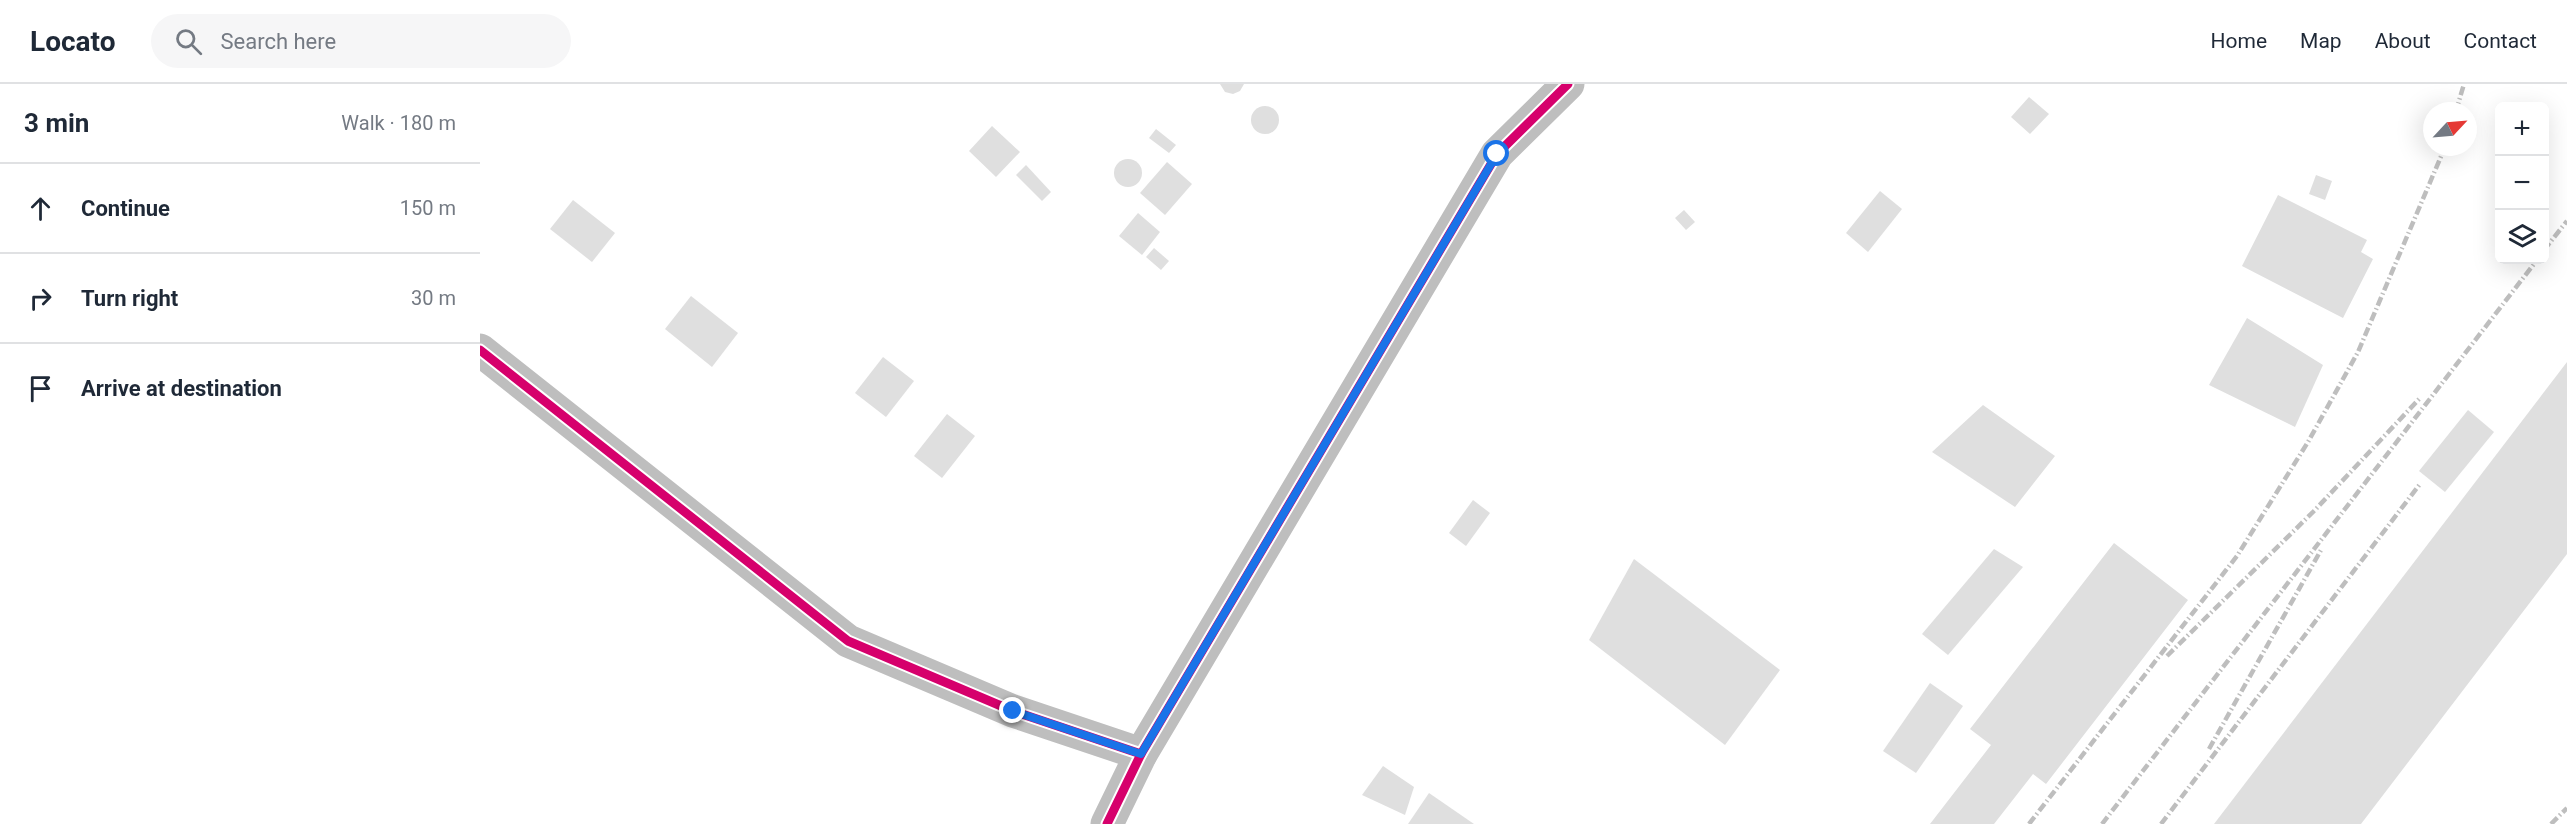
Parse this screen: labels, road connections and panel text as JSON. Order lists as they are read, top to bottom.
{
  "north": "top right",
  "page": {
    "header": "Locato",
    "search": "Search here",
    "nav": [
      "Home",
      "Map",
      "About",
      "Contact"
    ],
    "heading": ["3 min", "Walk · 180 m"],
    "map_buttons": ["+", "−"],
    "list": [
      ["Continue", "150 m"],
      ["Turn right", "30 m"],
      "Arrive at destination"
    ]
  }
}
